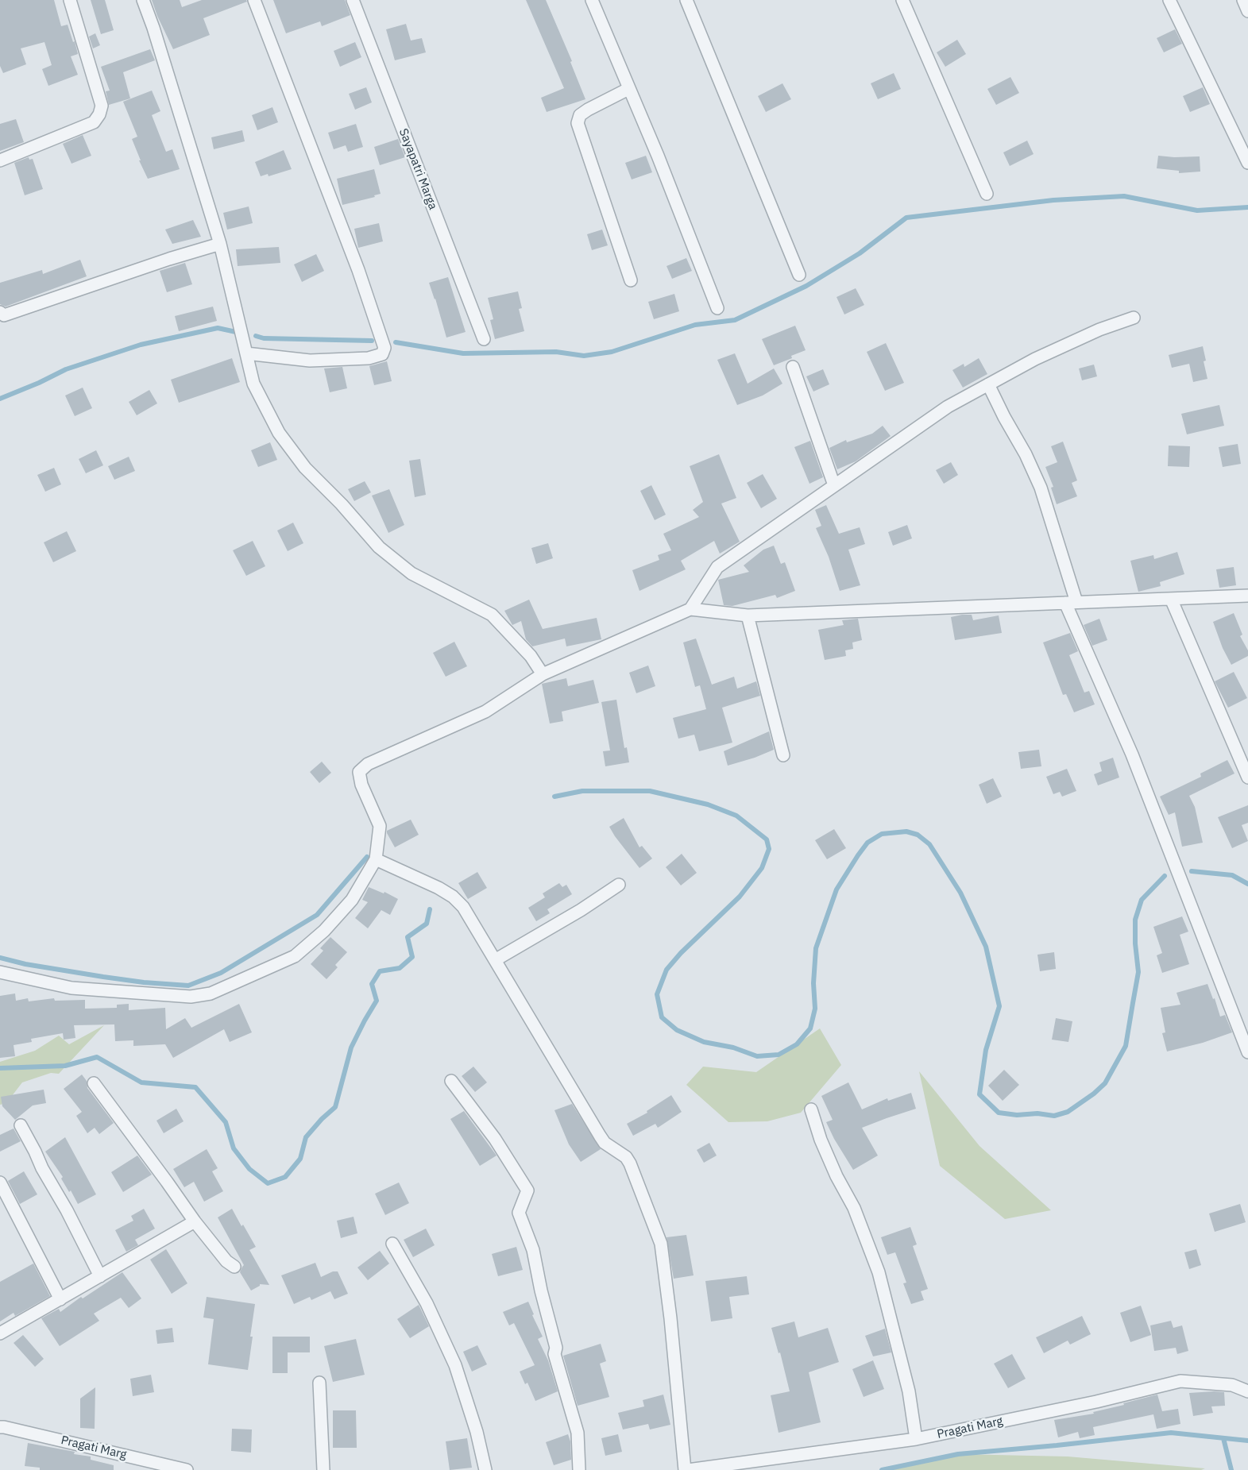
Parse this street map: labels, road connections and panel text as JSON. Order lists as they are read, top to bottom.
{
  "streets": {
    "street": ["Sayapatri Marga", "Pragati Marg"]
  }
}
